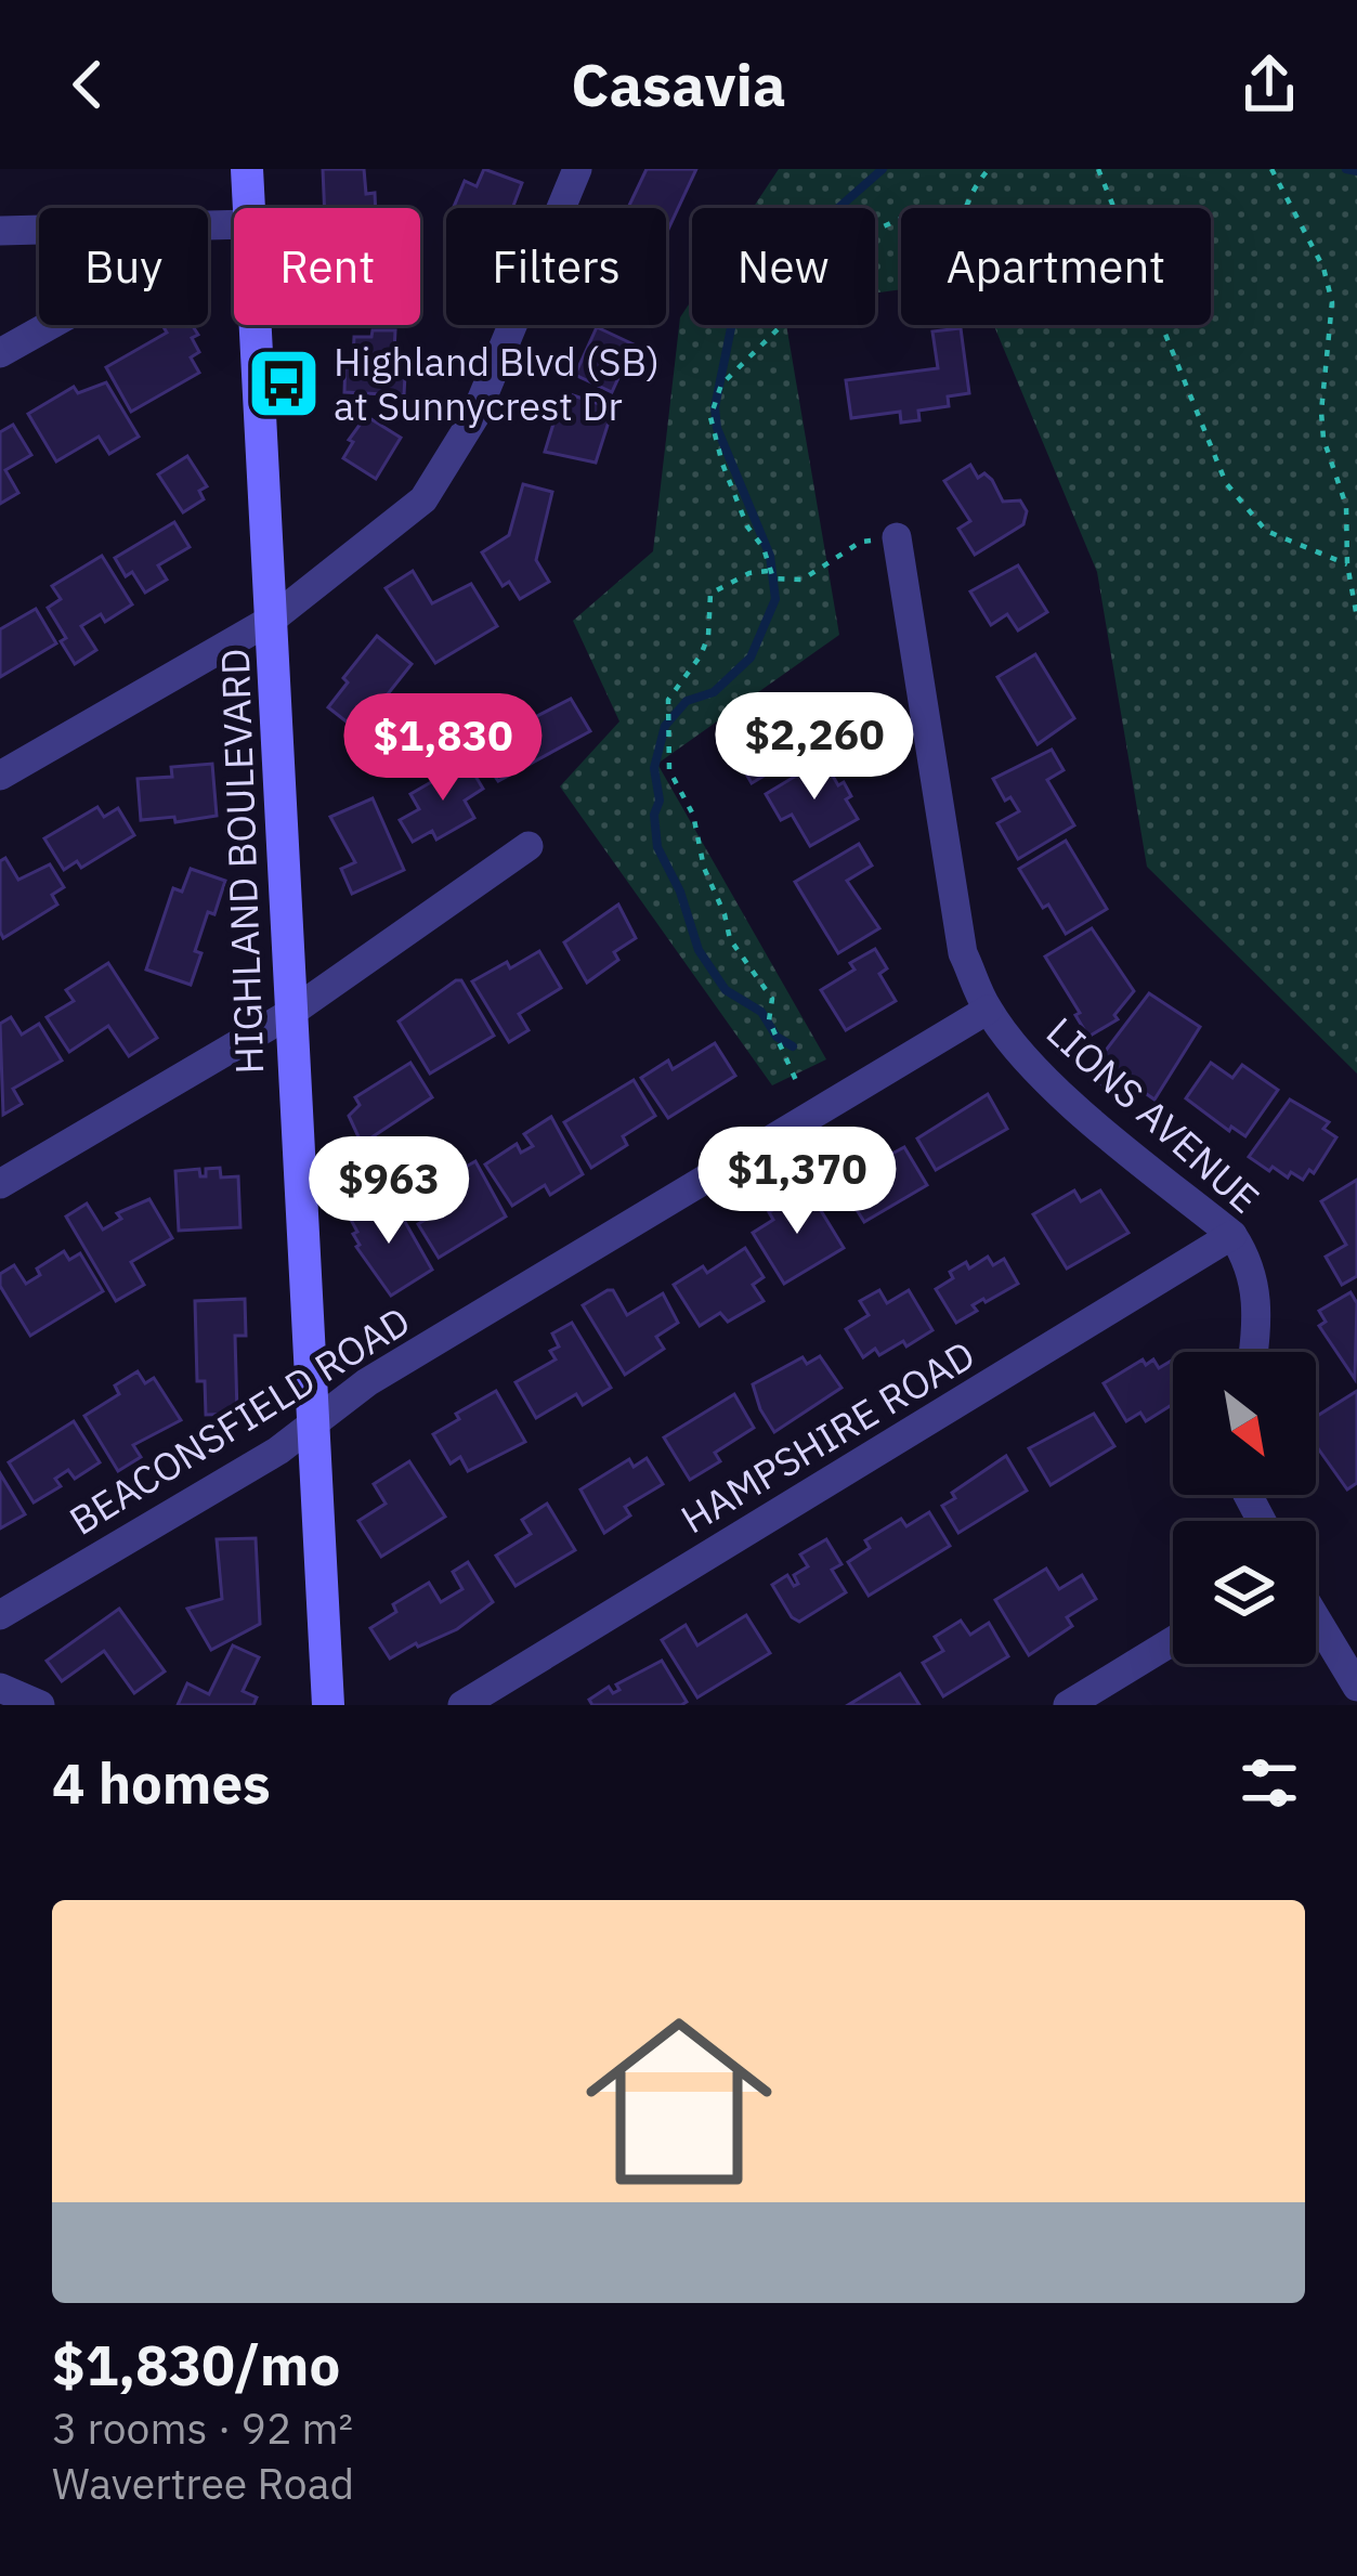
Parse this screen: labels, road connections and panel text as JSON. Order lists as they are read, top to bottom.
{
  "streets": {
    "street": [
      "HIGHLAND BOULEVARD",
      "LIONS AVENUE",
      "BEACONSFIELD ROAD",
      "HAMPSHIRE ROAD"
    ]
  },
  "crossings": [
    ["HIGHLAND BOULEVARD", "BEACONSFIELD ROAD"],
    ["LIONS AVENUE", "BEACONSFIELD ROAD"],
    ["LIONS AVENUE", "HAMPSHIRE ROAD"]
  ],
  "places": {
    "bus stop": ["Highland Blvd (SB) at Sunnycrest Dr"]
  },
  "north": "bottom right",
  "page": {
    "header": "Casavia",
    "chip": [
      "Buy",
      "Rent",
      "Filters",
      "New",
      "Apartment"
    ],
    "price": [
      "$2,260",
      "$1,830",
      "$1,370",
      "$963"
    ],
    "heading": "4 homes",
    "list": [
      {
        "name": "$1,830/mo",
        "note": "3 rooms · 92 m² · Wavertree Road"
      }
    ]
  }
}
